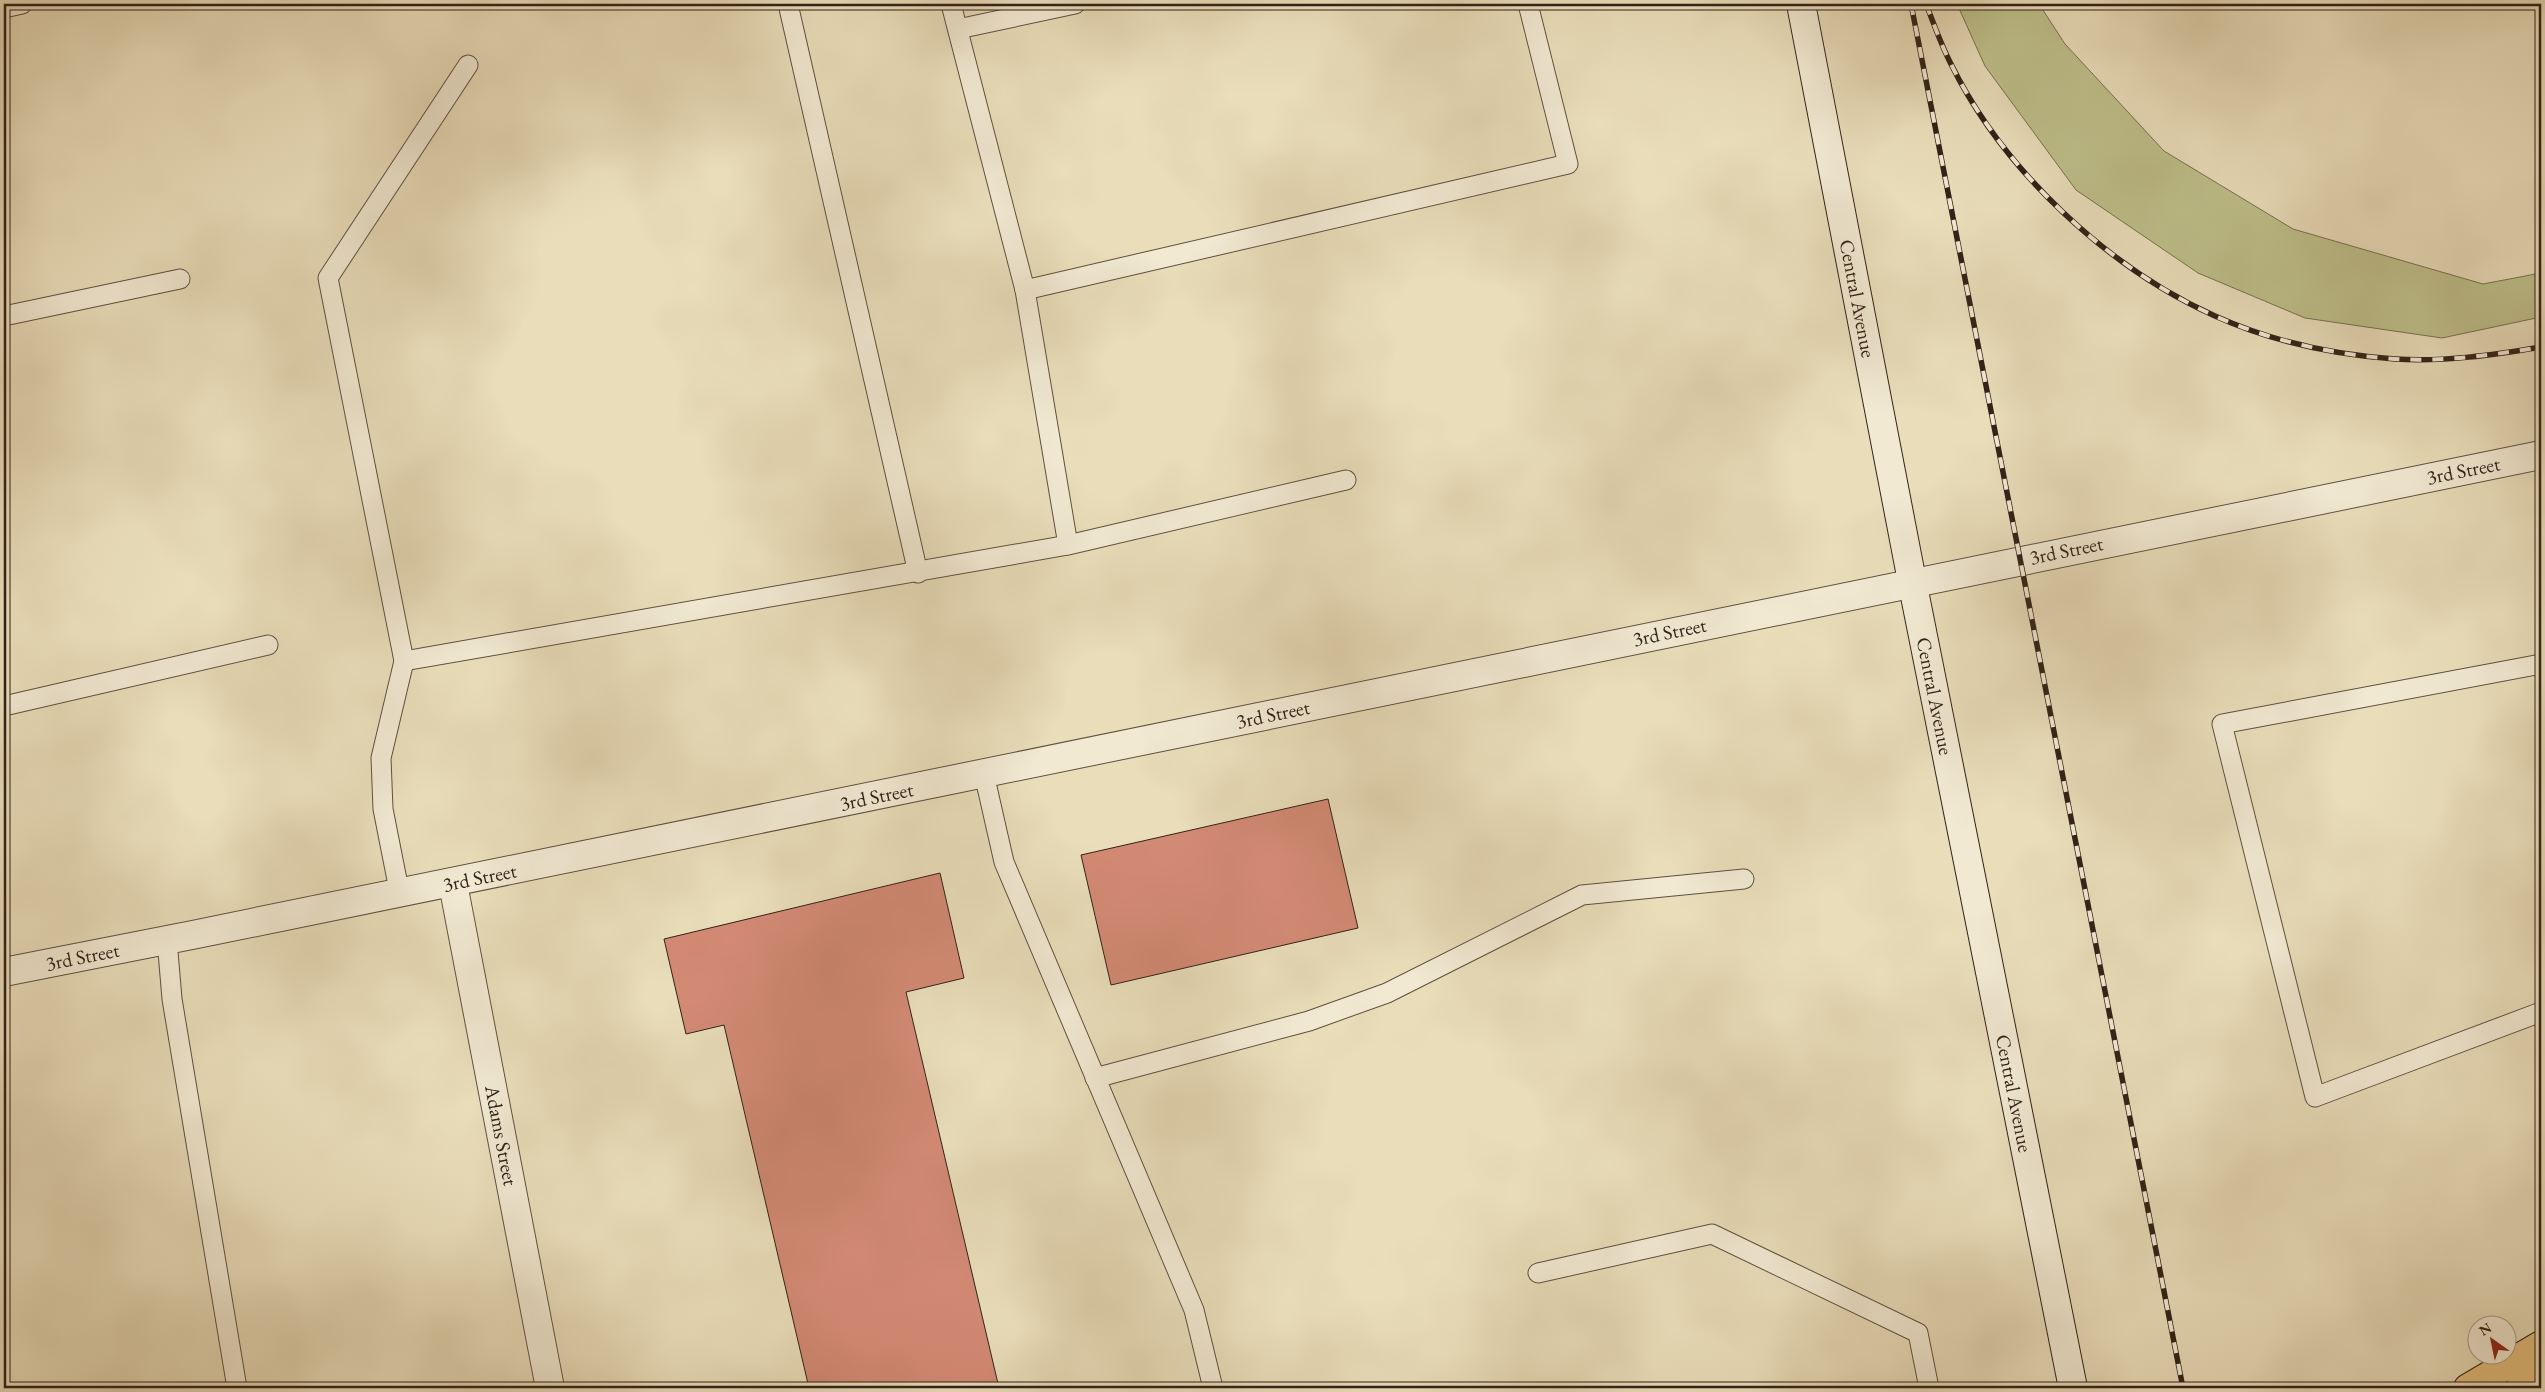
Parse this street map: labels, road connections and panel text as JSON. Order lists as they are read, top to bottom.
{
  "streets": {
    "street": ["Central Avenue", "3rd Street", "Adams Street"]
  },
  "crossings": [
    ["Central Avenue", "3rd Street"],
    ["3rd Street", "Adams Street"]
  ],
  "north": "top left"
}
